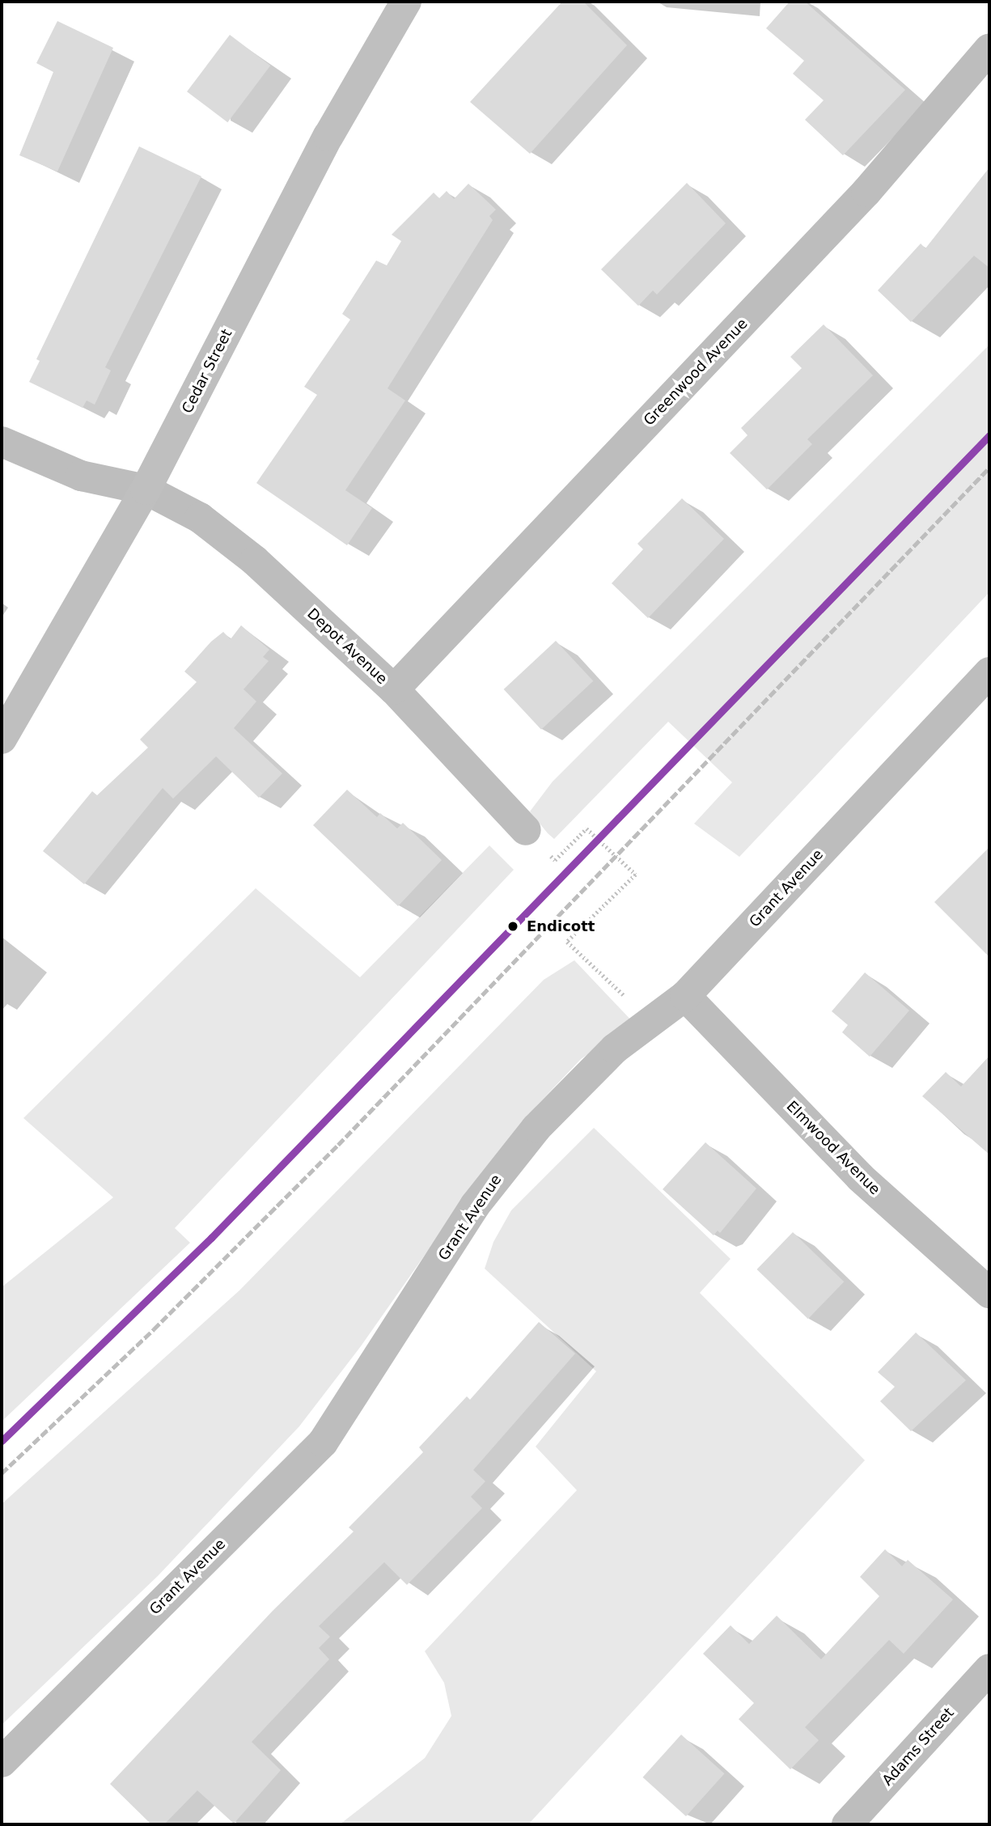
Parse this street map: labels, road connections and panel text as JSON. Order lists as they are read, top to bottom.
{
  "streets": {
    "street": [
      "Cedar Street",
      "Greenwood Avenue",
      "Depot Avenue",
      "Grant Avenue",
      "Elmwood Avenue",
      "Adams Street"
    ]
  },
  "crossings": [
    ["Cedar Street", "Depot Avenue"],
    ["Greenwood Avenue", "Depot Avenue"],
    ["Grant Avenue", "Elmwood Avenue"]
  ],
  "places": ["Endicott"]
}
